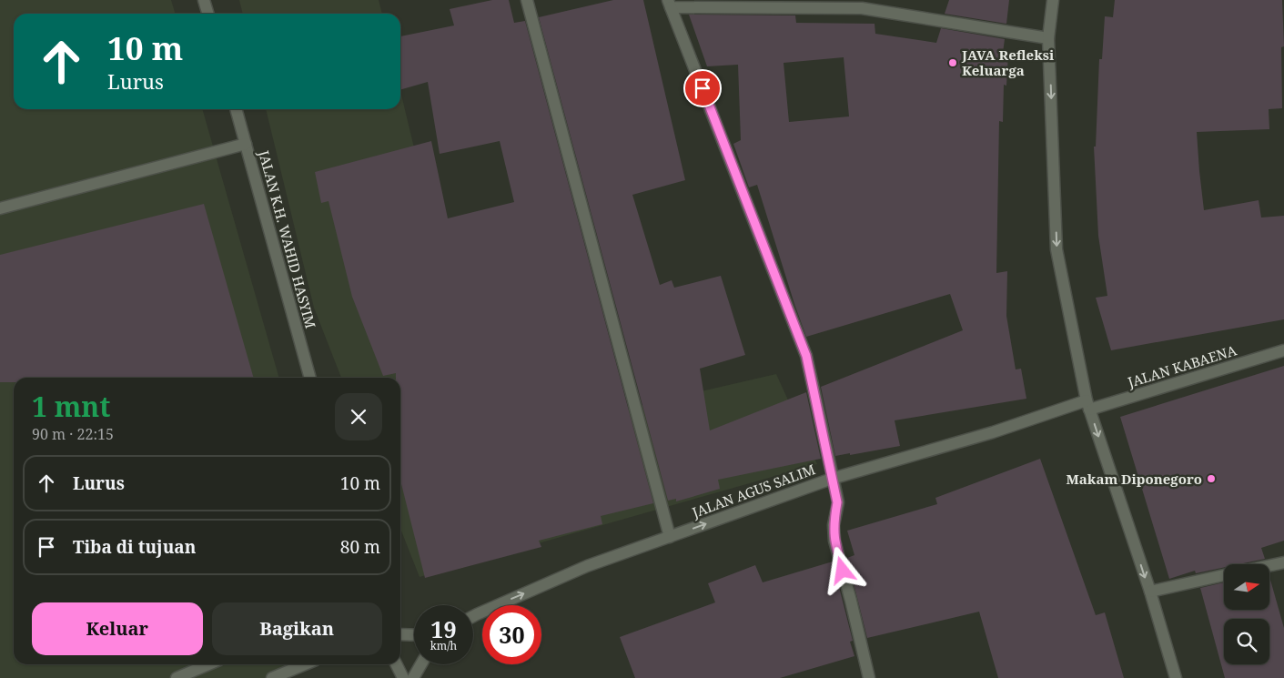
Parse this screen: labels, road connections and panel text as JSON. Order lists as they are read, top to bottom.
{
  "streets": {
    "street": ["JALAN K.H. WAHID HASYIM", "JALAN KABAENA", "JALAN AGUS SALIM"]
  },
  "crossings": [
    ["JALAN KABAENA", "JALAN AGUS SALIM"]
  ],
  "one_way": ["JALAN AGUS SALIM"],
  "places": ["JAVA Refleksi Keluarga", "Makam Diponegoro"],
  "north": "right",
  "page": {
    "turn": ["10 m", "Lurus"],
    "heading": ["1 mnt", "90 m · 22:15"],
    "list": [
      {
        "name": "Lurus",
        "value": "10 m"
      },
      {
        "name": "Tiba di tujuan",
        "value": "80 m"
      }
    ],
    "buttons": ["Keluar", "Bagikan"],
    "speed": "19 km/h",
    "limit": "30"
  }
}
